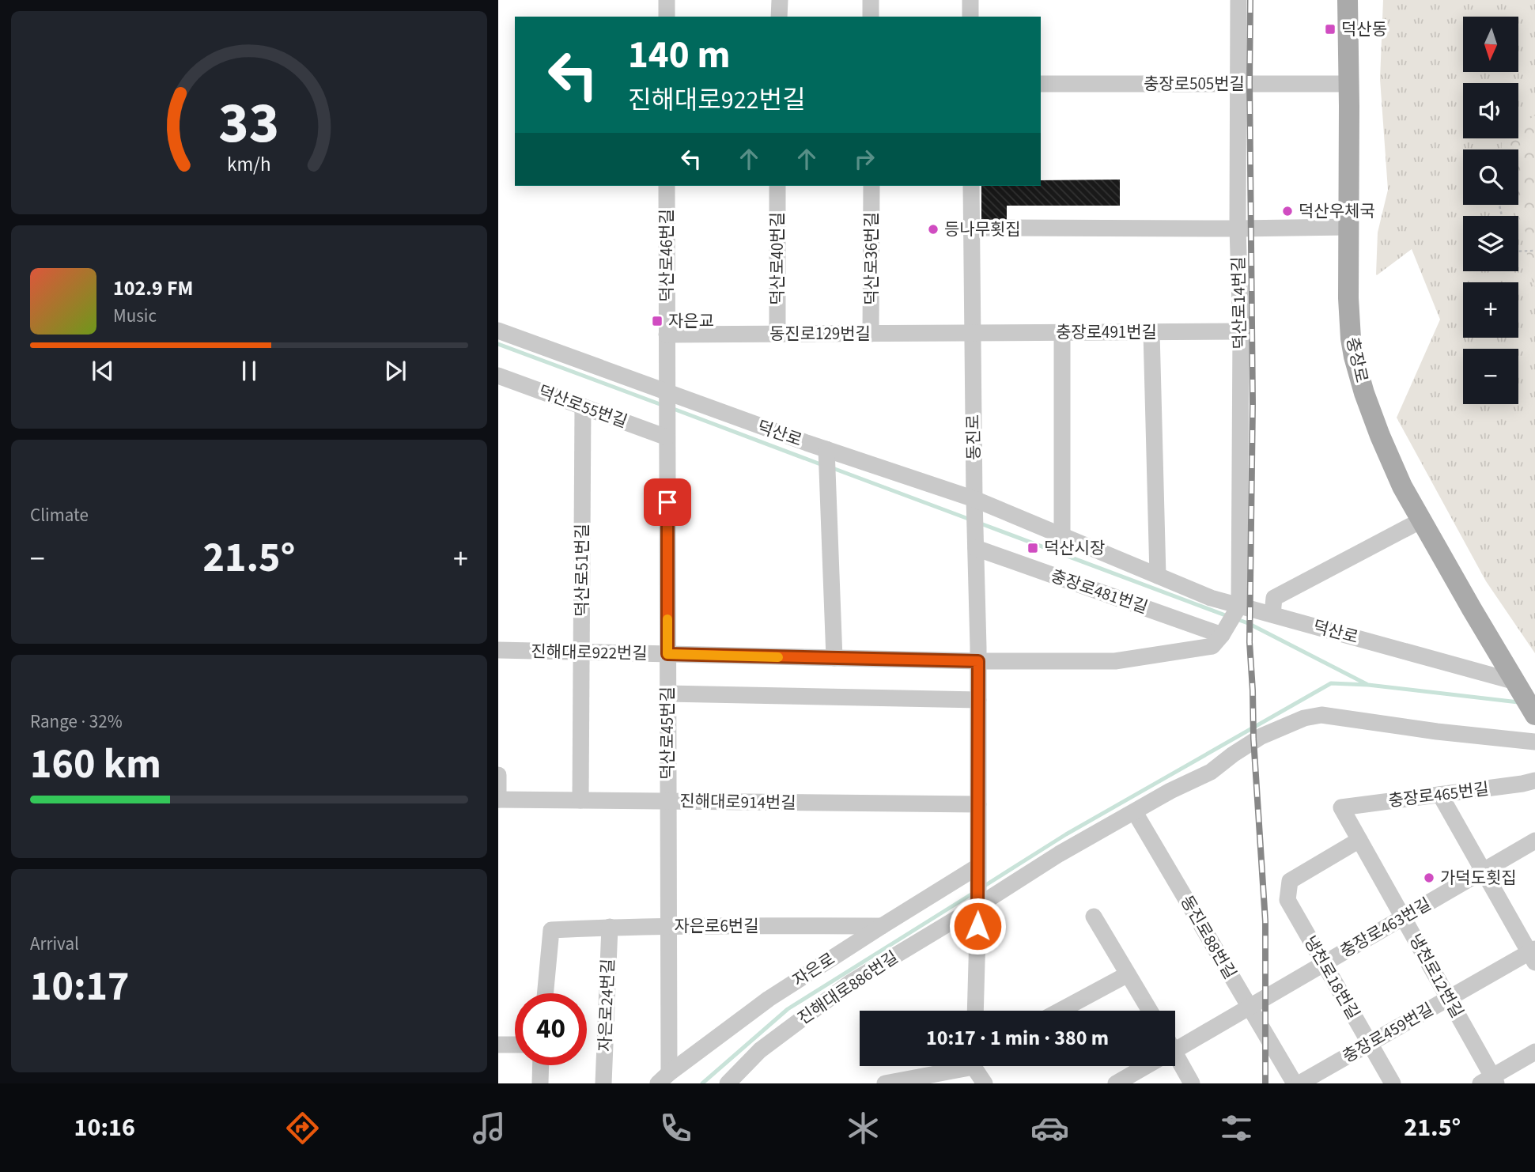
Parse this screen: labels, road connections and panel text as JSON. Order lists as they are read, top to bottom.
{
  "streets": {
    "main road": ["충장로"],
    "street": [
      "충장로505번길",
      "덕산로46번길",
      "덕산로40번길",
      "덕산로36번길",
      "덕산로14번길",
      "충장로491번길",
      "동진로129번길",
      "덕산로55번길",
      "덕산로",
      "동진로",
      "덕산로51번길",
      "충장로481번길",
      "진해대로922번길",
      "덕산로45번길",
      "충장로465번길",
      "진해대로914번길",
      "자은로6번길",
      "충장로463번길",
      "동진로88번길",
      "자은로",
      "냉천로12번길",
      "냉천로18번길",
      "진해대로886번길",
      "자은로24번길",
      "충장로459번길"
    ]
  },
  "crossings": [
    ["충장로505번길", "덕산로14번길"],
    ["충장로505번길", "충장로"],
    ["덕산로46번길", "동진로129번길"],
    ["덕산로46번길", "덕산로"],
    ["덕산로46번길", "덕산로45번길"],
    ["덕산로40번길", "동진로129번길"],
    ["덕산로36번길", "동진로129번길"],
    ["덕산로14번길", "충장로491번길"],
    ["덕산로14번길", "덕산로"],
    ["충장로491번길", "동진로129번길"],
    ["충장로491번길", "동진로"],
    ["동진로129번길", "동진로"],
    ["충장로", "덕산로"],
    ["덕산로55번길", "덕산로51번길"],
    ["덕산로55번길", "덕산로45번길"],
    ["덕산로", "동진로"],
    ["덕산로", "덕산로45번길"],
    ["동진로", "충장로481번길"],
    ["동진로", "진해대로922번길"],
    ["동진로", "진해대로914번길"],
    ["동진로", "자은로"],
    ["동진로", "진해대로886번길"],
    ["덕산로51번길", "진해대로922번길"],
    ["덕산로51번길", "진해대로914번길"],
    ["진해대로922번길", "덕산로45번길"],
    ["덕산로45번길", "진해대로914번길"],
    ["덕산로45번길", "자은로6번길"],
    ["덕산로45번길", "자은로"],
    ["충장로465번길", "냉천로12번길"],
    ["자은로6번길", "자은로"],
    ["자은로6번길", "자은로24번길"],
    ["충장로463번길", "동진로88번길"],
    ["충장로463번길", "냉천로12번길"],
    ["충장로463번길", "냉천로18번길"],
    ["냉천로12번길", "냉천로18번길"],
    ["냉천로12번길", "충장로459번길"],
    ["냉천로18번길", "충장로459번길"]
  ],
  "places": {
    "transit": ["덕산동", "자은교", "덕산시장"],
    "other": ["덕산우체국", "등나무횟집", "가덕도횟집"]
  },
  "north": "bottom",
  "page": {
    "map_buttons": ["+", "−"],
    "turn": ["140 m", "진해대로922번길"],
    "song": ["102.9 FM", "Music"],
    "tile": [
      "Climate",
      ["Range · 32%", "160 km"],
      ["Arrival", "10:17"]
    ],
    "heat": ["−", "21.5°", "+"],
    "limit": "40",
    "trip": "10:17 · 1 min · 380 m",
    "tabs": ["10:16", "21.5°"],
    "gauge": ["33", "km/h"]
  }
}
